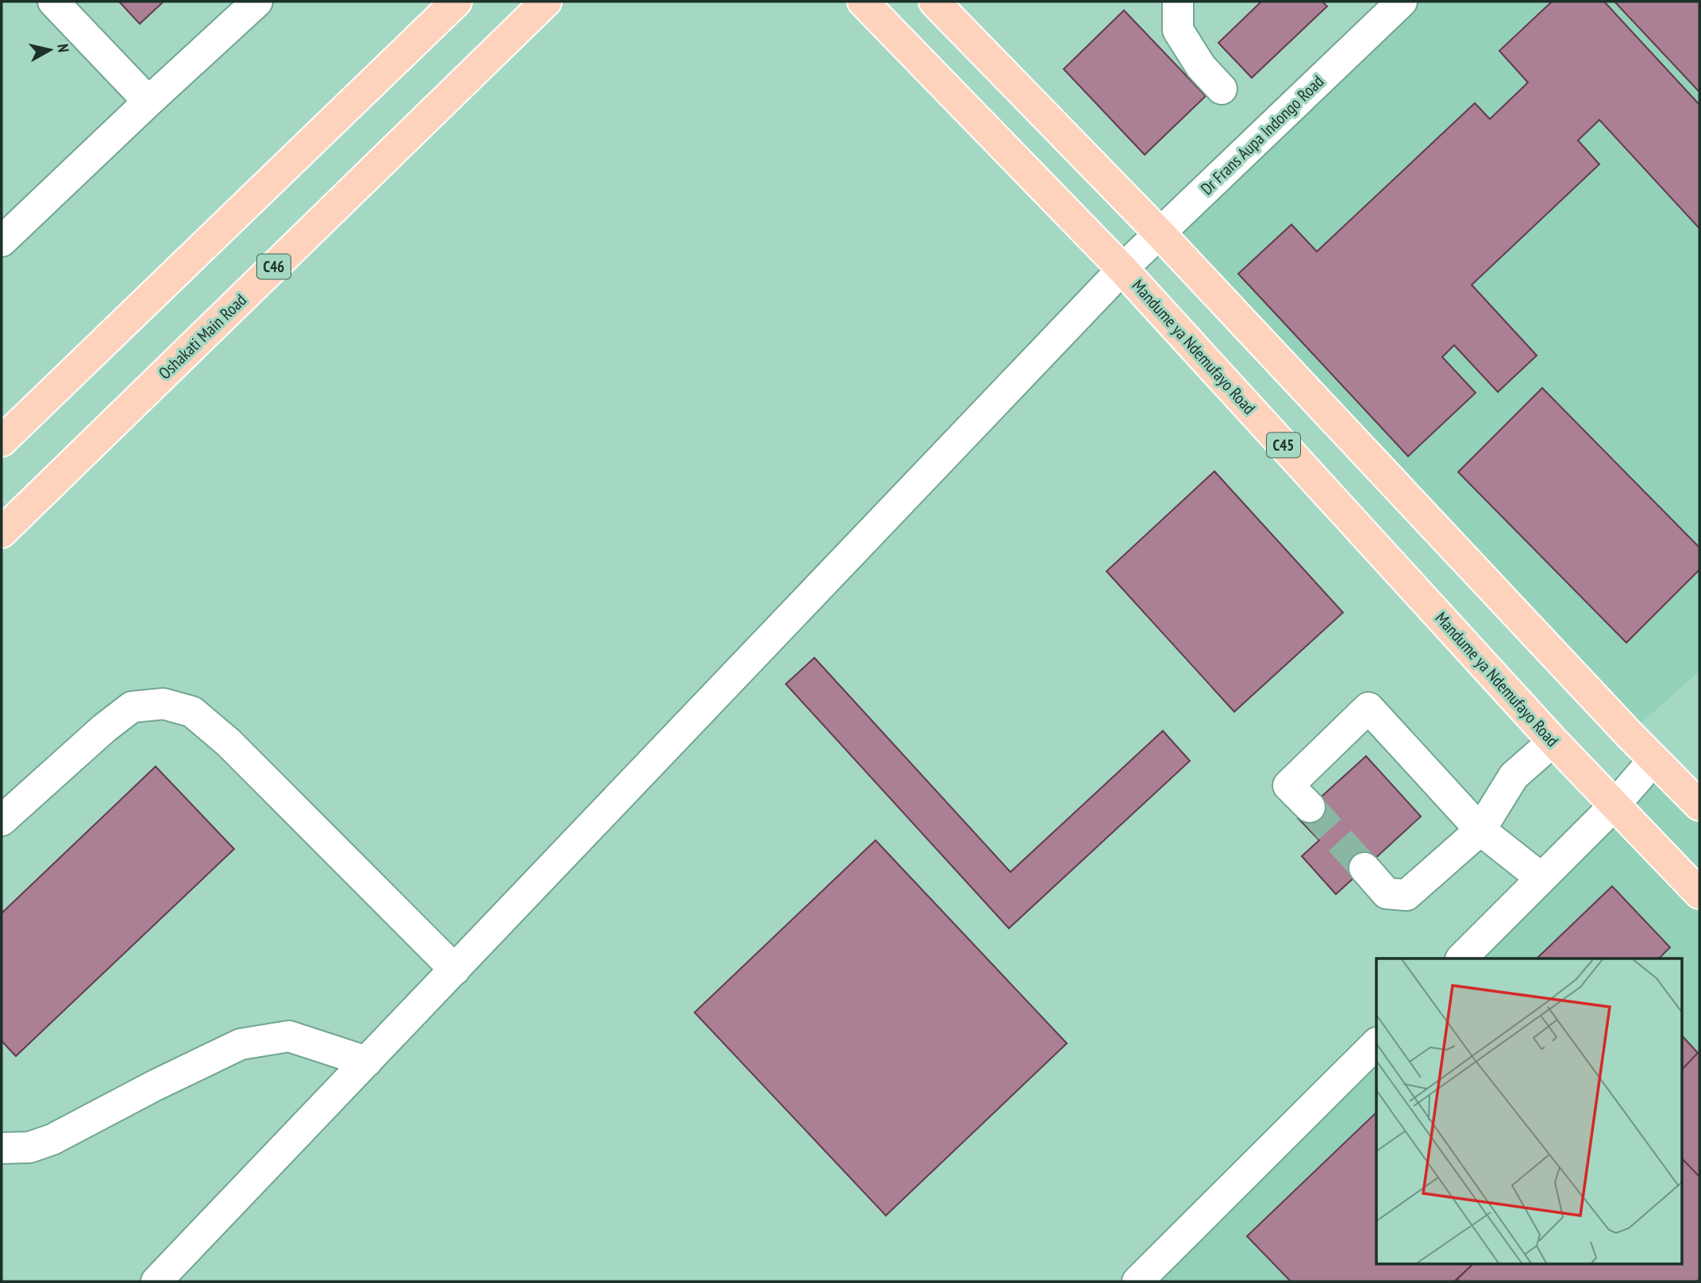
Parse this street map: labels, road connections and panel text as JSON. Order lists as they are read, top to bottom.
{
  "streets": {
    "main road": [
      "C46",
      "Oshakati Main Road",
      "Mandume ya Ndemufayo Road",
      "C45"
    ],
    "street": ["Dr Frans Aupa Indongo Road"]
  },
  "crossings": [
    ["Dr Frans Aupa Indongo Road", "Mandume ya Ndemufayo Road"]
  ],
  "north": "right"
}
